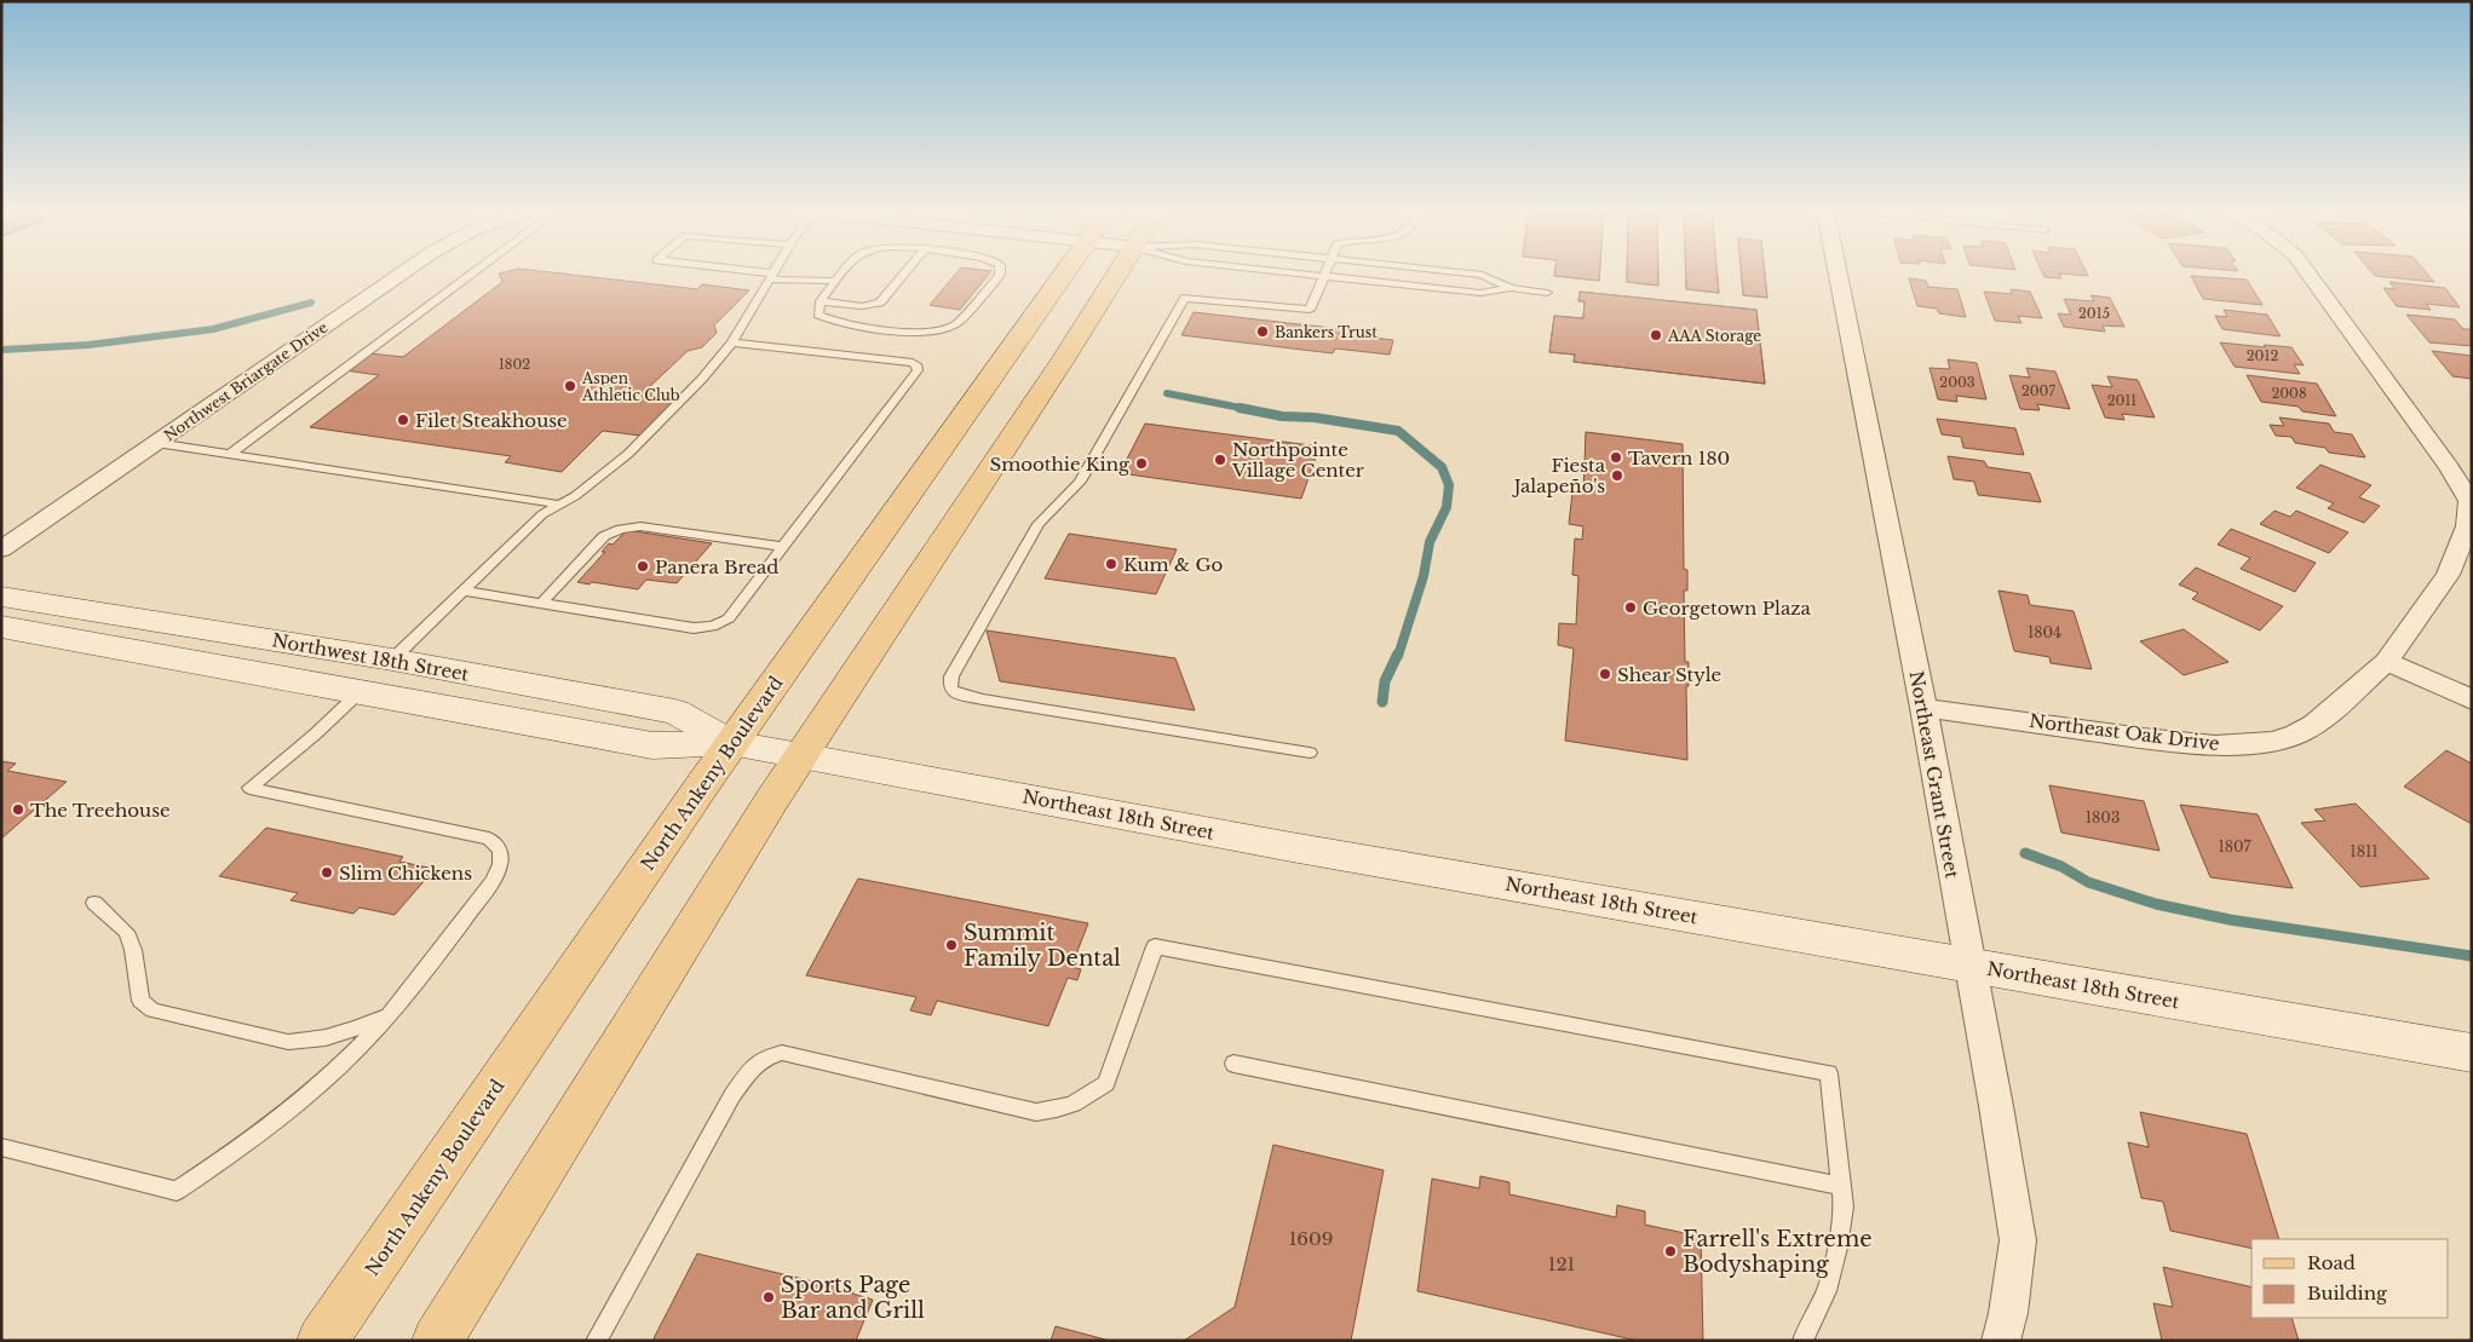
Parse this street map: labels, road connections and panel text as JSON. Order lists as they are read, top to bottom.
{
  "streets": {
    "main road": ["Northwest 18th Street", "North Ankeny Boulevard", "Northeast 18th Street"],
    "street": ["Northwest Briargate Drive", "Northeast Oak Drive", "Northeast Grant Street"]
  },
  "crossings": [
    ["Northwest 18th Street", "North Ankeny Boulevard"],
    ["Northwest 18th Street", "Northeast 18th Street"],
    ["Northeast Oak Drive", "Northeast Grant Street"],
    ["North Ankeny Boulevard", "Northeast 18th Street"],
    ["Northeast Grant Street", "Northeast 18th Street"]
  ],
  "places": [
    "Bankers Trust",
    "AAA Storage",
    "Aspen Athletic Club",
    "Filet Steakhouse",
    "Tavern 180",
    "Northpointe Village Center",
    "Smoothie King",
    "Fiesta Jalapeño's",
    "Kum & Go",
    "Panera Bread",
    "Georgetown Plaza",
    "Shear Style",
    "The Treehouse",
    "Slim Chickens",
    "Summit Family Dental",
    "Farrell's Extreme Bodyshaping",
    "Sports Page Bar and Grill"
  ],
  "house_numbers": [
    "2015",
    "2012",
    "1802",
    "2003",
    "2007",
    "2008",
    "2011",
    "1804",
    "1803",
    "1807",
    "1811",
    "1609",
    "121"
  ],
  "legend": ["Road", "Building"]
}
